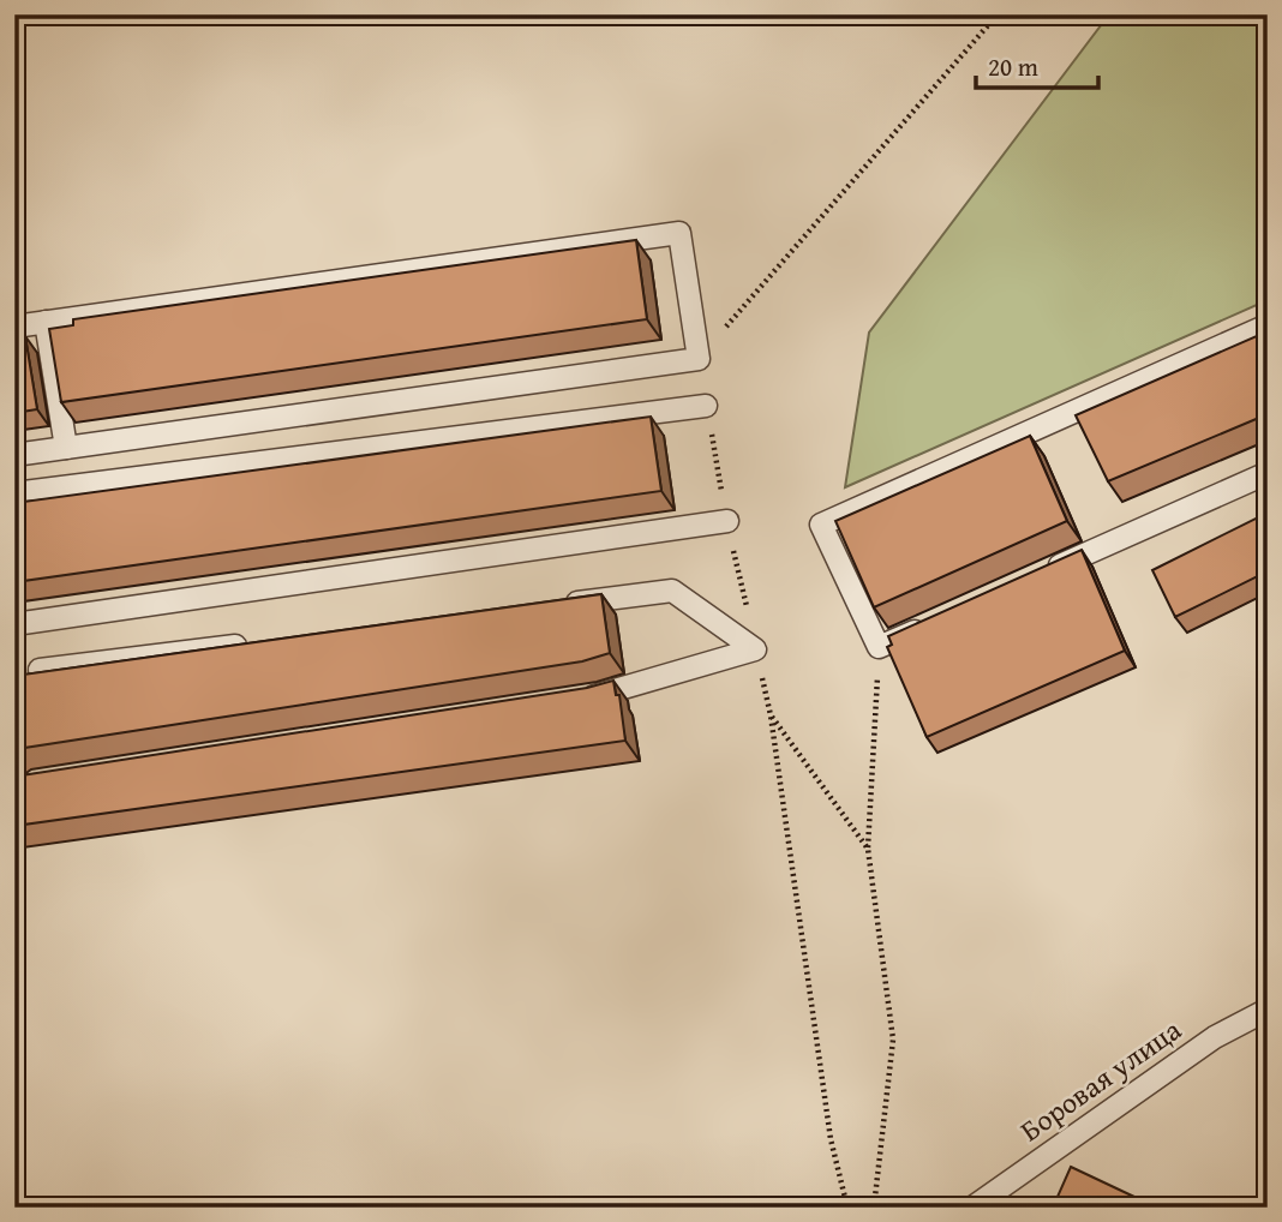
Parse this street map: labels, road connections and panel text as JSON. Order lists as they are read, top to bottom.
{
  "streets": {
    "lane": ["Боровая улица"]
  },
  "scale_bar": "20 m"
}
